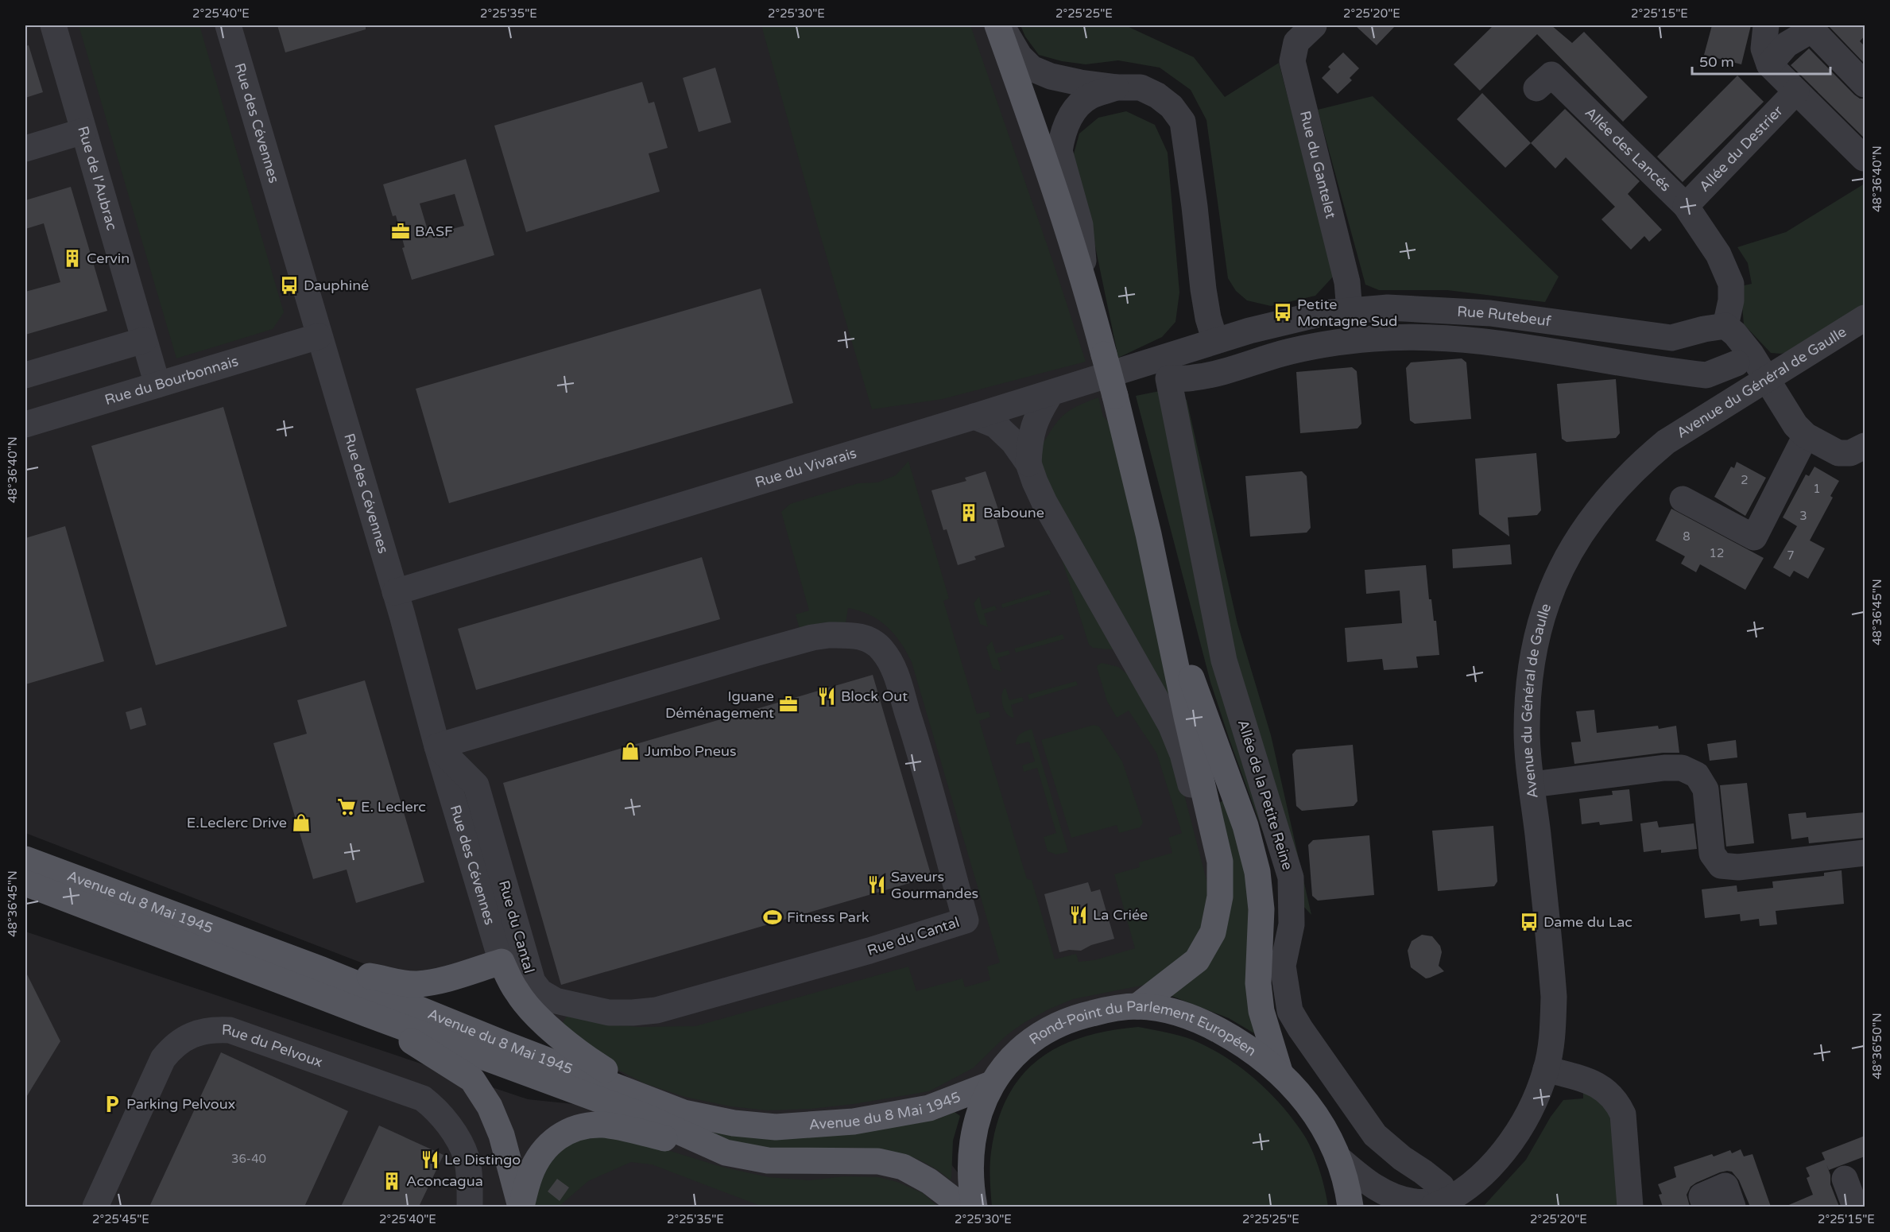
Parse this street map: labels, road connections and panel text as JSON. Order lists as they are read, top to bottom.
{
  "streets": {
    "main road": ["Avenue du 8 Mai 1945", "Rond-Point du Parlement Européen"],
    "street": [
      "Rue des Cévennes",
      "Allée du Destrier",
      "Allée des Lancés",
      "Rue du Gantelet",
      "Rue de l'Aubrac",
      "Rue Rutebeuf",
      "Rue du Bourbonnais",
      "Avenue du Général de Gaulle",
      "Rue du Vivarais",
      "Allée de la Petite Reine",
      "Rue du Cantal",
      "Rue du Pelvoux"
    ]
  },
  "crossings": [
    ["Rue des Cévennes", "Rue du Bourbonnais"],
    ["Rue des Cévennes", "Rue du Vivarais"],
    ["Rue des Cévennes", "Rue du Cantal"],
    ["Allée du Destrier", "Allée des Lancés"],
    ["Allée des Lancés", "Rue Rutebeuf"],
    ["Rue du Gantelet", "Rue Rutebeuf"],
    ["Rue de l'Aubrac", "Rue du Bourbonnais"],
    ["Rue Rutebeuf", "Rue du Vivarais"],
    ["Avenue du Général de Gaulle", "Allée de la Petite Reine"],
    ["Avenue du 8 Mai 1945", "Rond-Point du Parlement Européen"]
  ],
  "places": {
    "office": ["BASF", "Iguane Déménagement"],
    "building": ["Cervin", "Baboune", "Aconcagua"],
    "bus stop": ["Dauphiné", "Petite Montagne Sud", "Dame du Lac"],
    "restaurant": [
      "Block Out",
      "Saveurs Gourmandes",
      "La Criée",
      "Le Distingo"
    ],
    "shop": ["Jumbo Pneus", "E.Leclerc Drive"],
    "supermarket": ["E. Leclerc"],
    "sports": ["Fitness Park"],
    "parking": ["Parking Pelvoux"]
  },
  "house_numbers": [
    "2",
    "1",
    "3",
    "8",
    "12",
    "7",
    "36-40"
  ],
  "scale_bar": "50 m",
  "coordinates": [
    "2°25'40\"E",
    "2°25'35\"E",
    "2°25'30\"E",
    "2°25'25\"E",
    "2°25'20\"E",
    "2°25'15\"E",
    "48°36'40\"N",
    "48°36'45\"N",
    "48°36'50\"N",
    "2°25'45\"E"
  ]
}
